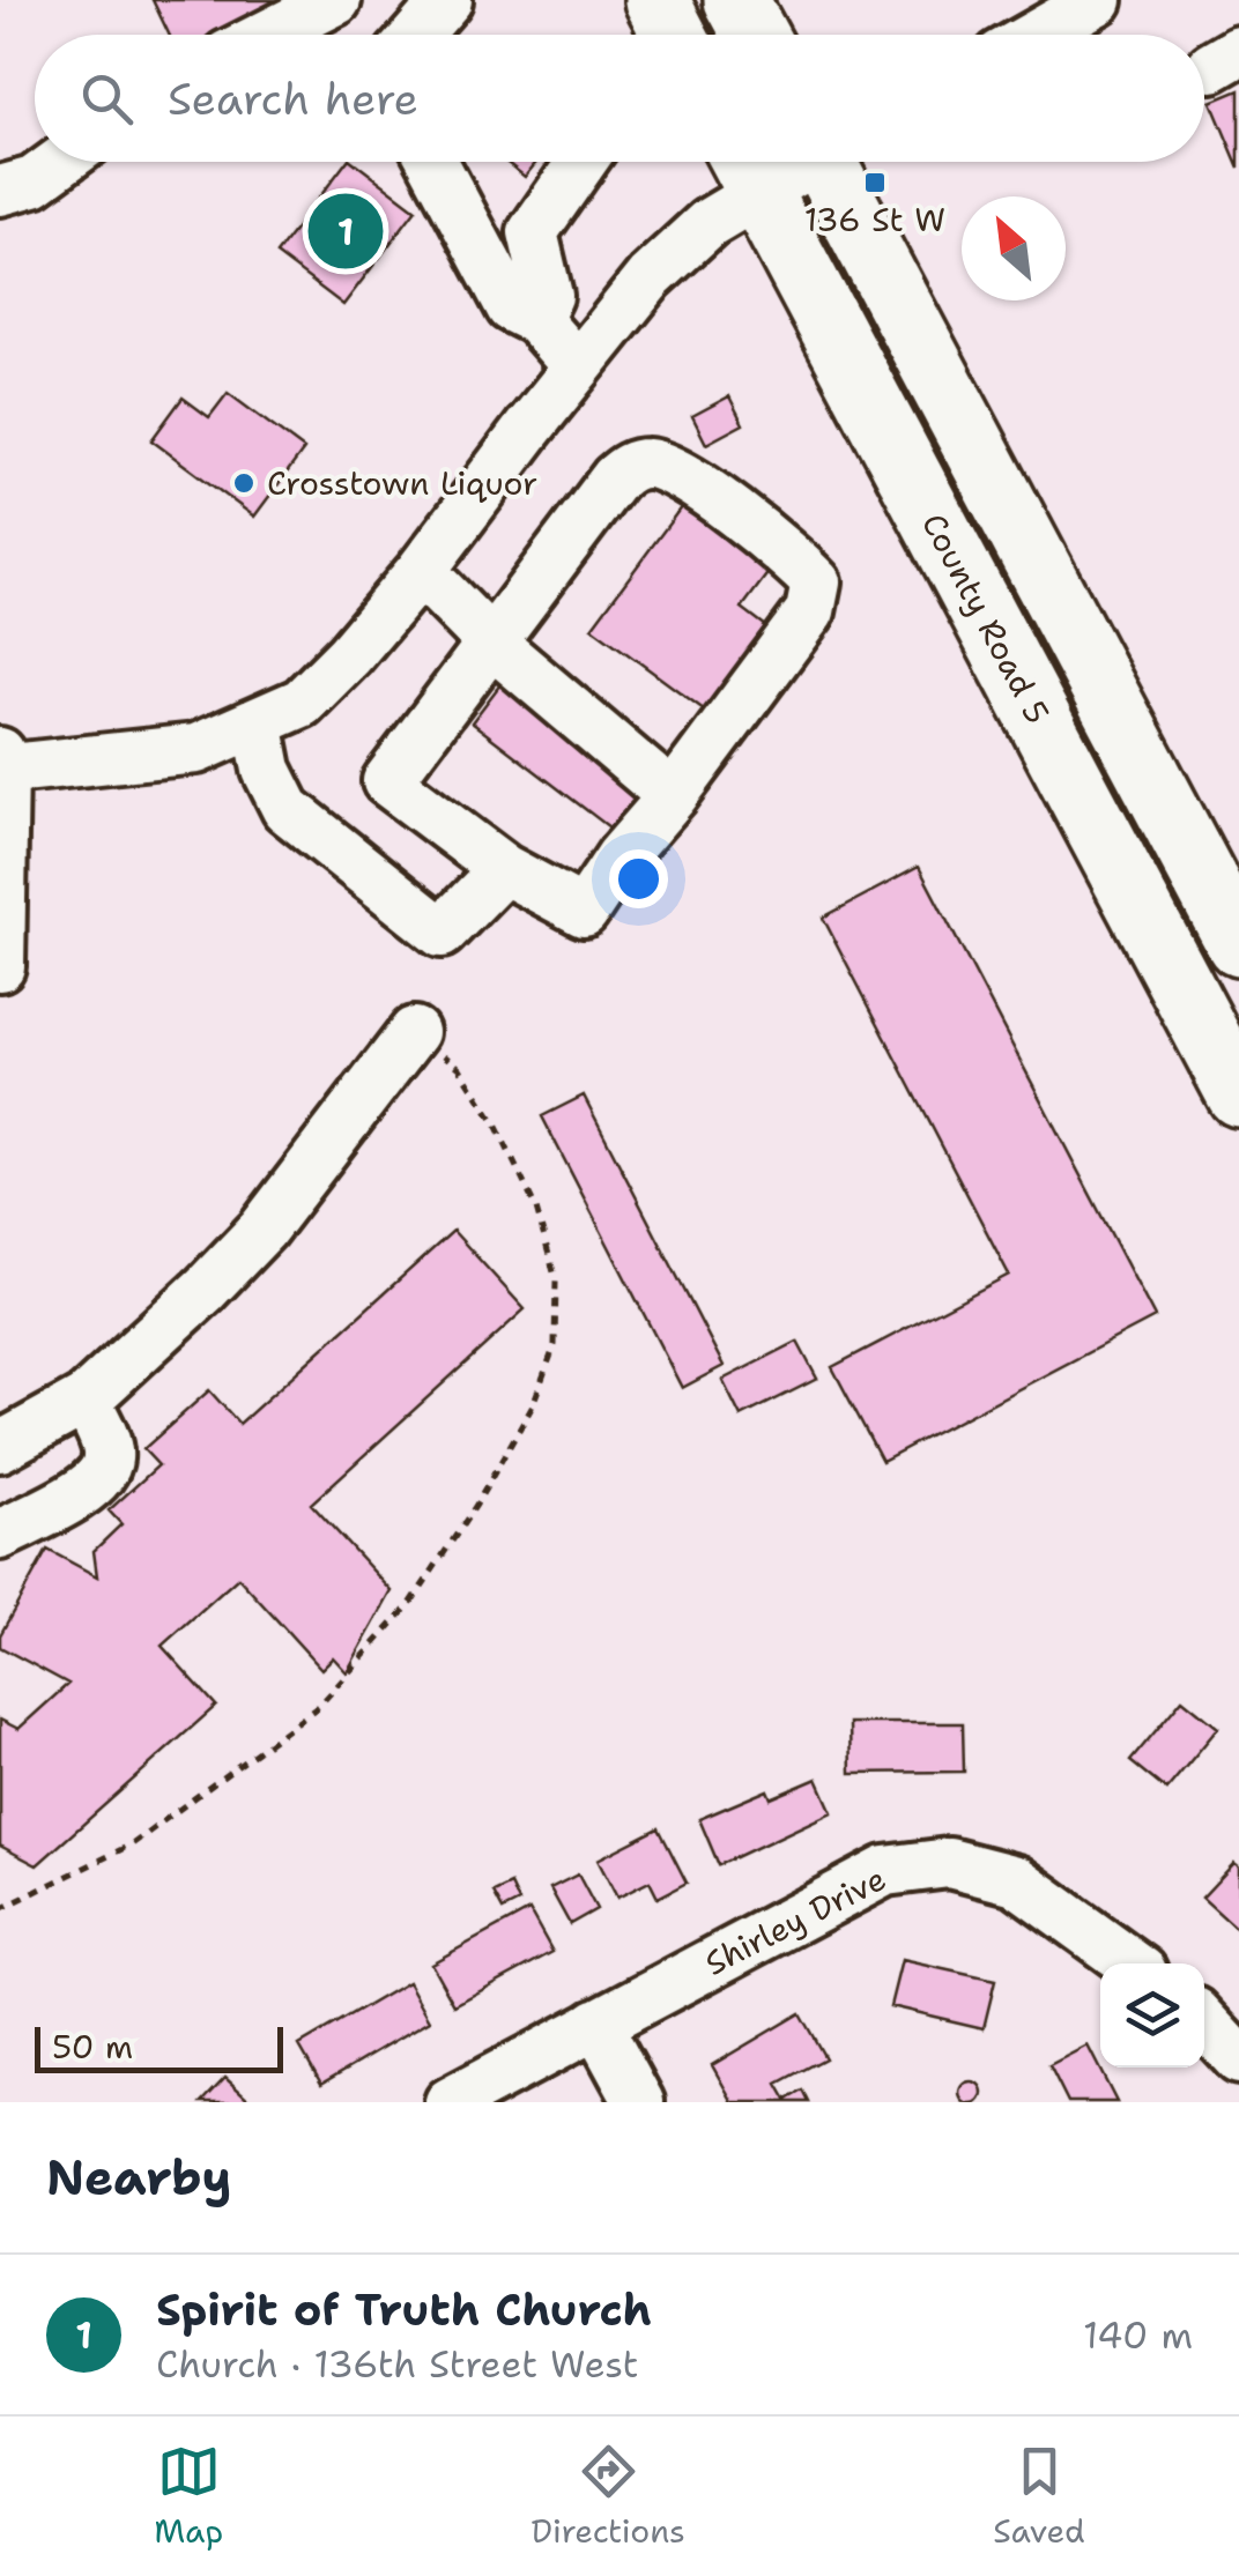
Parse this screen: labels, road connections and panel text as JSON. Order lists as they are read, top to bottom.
{
  "streets": {
    "main road": ["County Road 5"],
    "street": ["Shirley Drive"]
  },
  "places": {
    "transit": ["136 St W"],
    "other": ["Crosstown Liquor"]
  },
  "scale_bar": "50 m",
  "north": "top left",
  "page": {
    "search": "Search here",
    "pins": "1",
    "scale": "50 m",
    "heading": "Nearby",
    "list": [
      {
        "mark": "1",
        "name": "Spirit of Truth Church",
        "note": "Church · 136th Street West",
        "value": "140 m"
      }
    ],
    "nav": ["Map", "Directions", "Saved"]
  }
}
